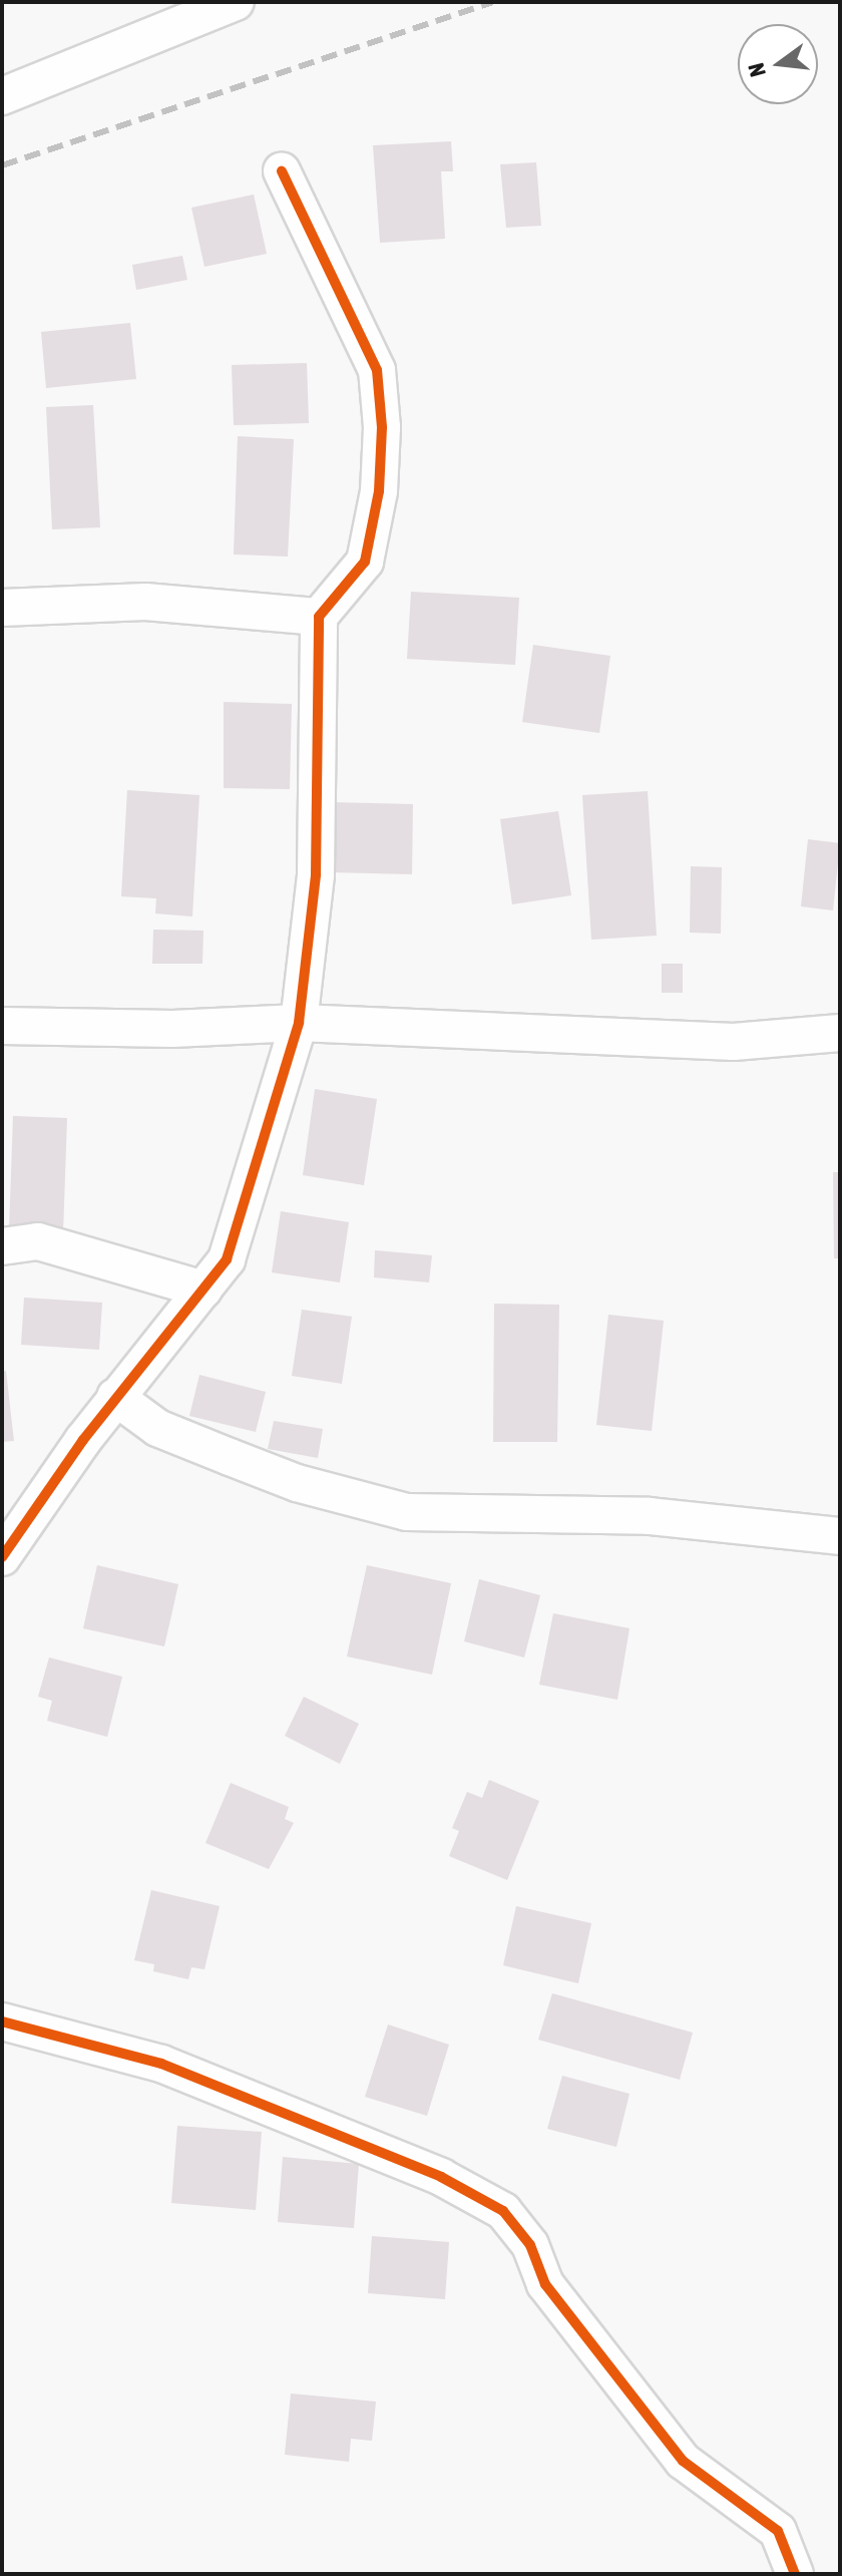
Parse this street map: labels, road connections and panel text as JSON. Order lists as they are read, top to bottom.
{
  "north": "left"
}
